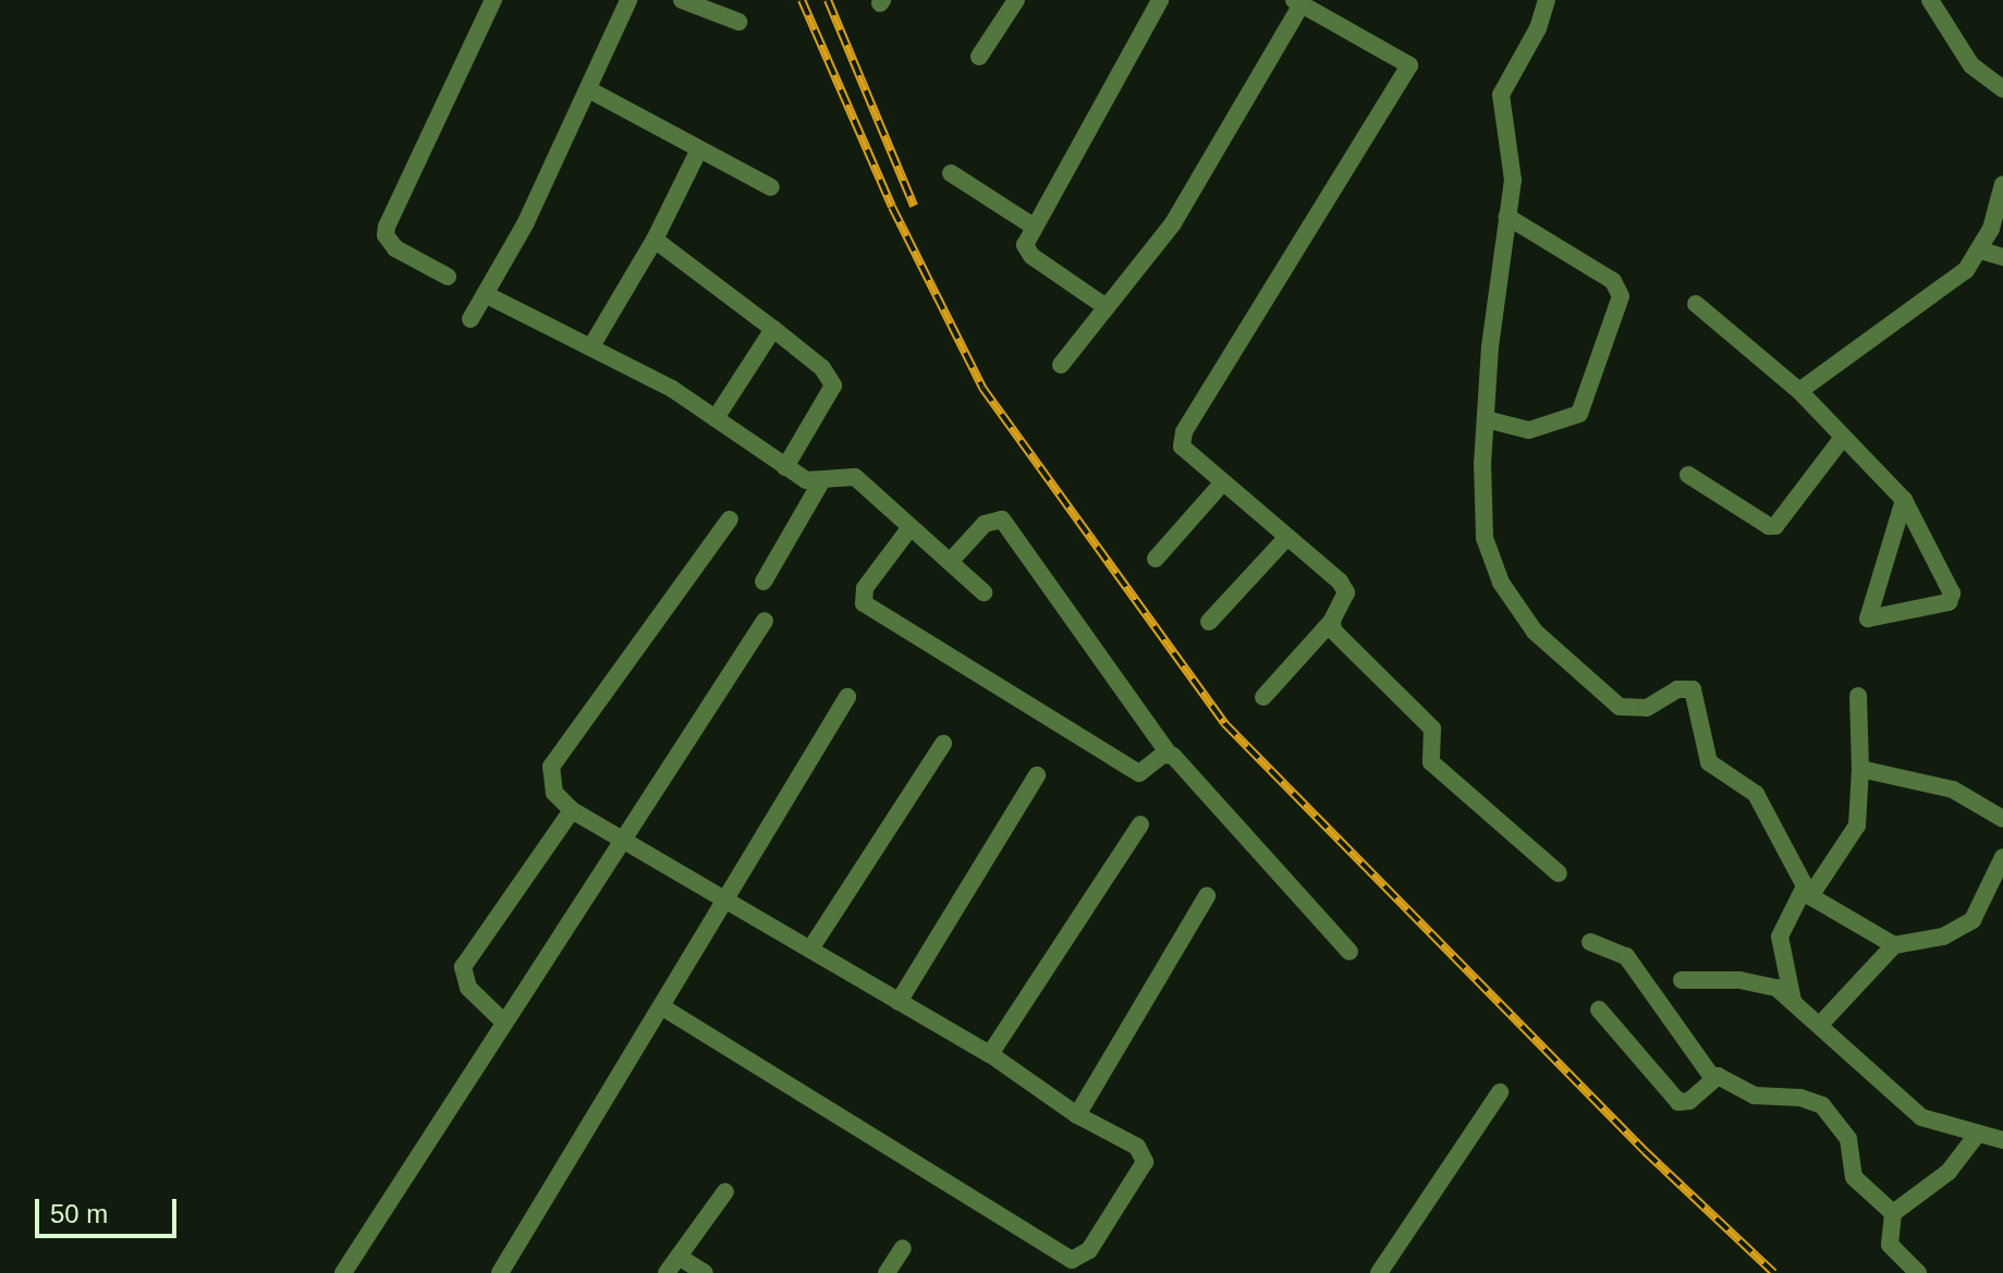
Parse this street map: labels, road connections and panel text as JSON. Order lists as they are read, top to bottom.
{
  "scale_bar": "50 m"
}
